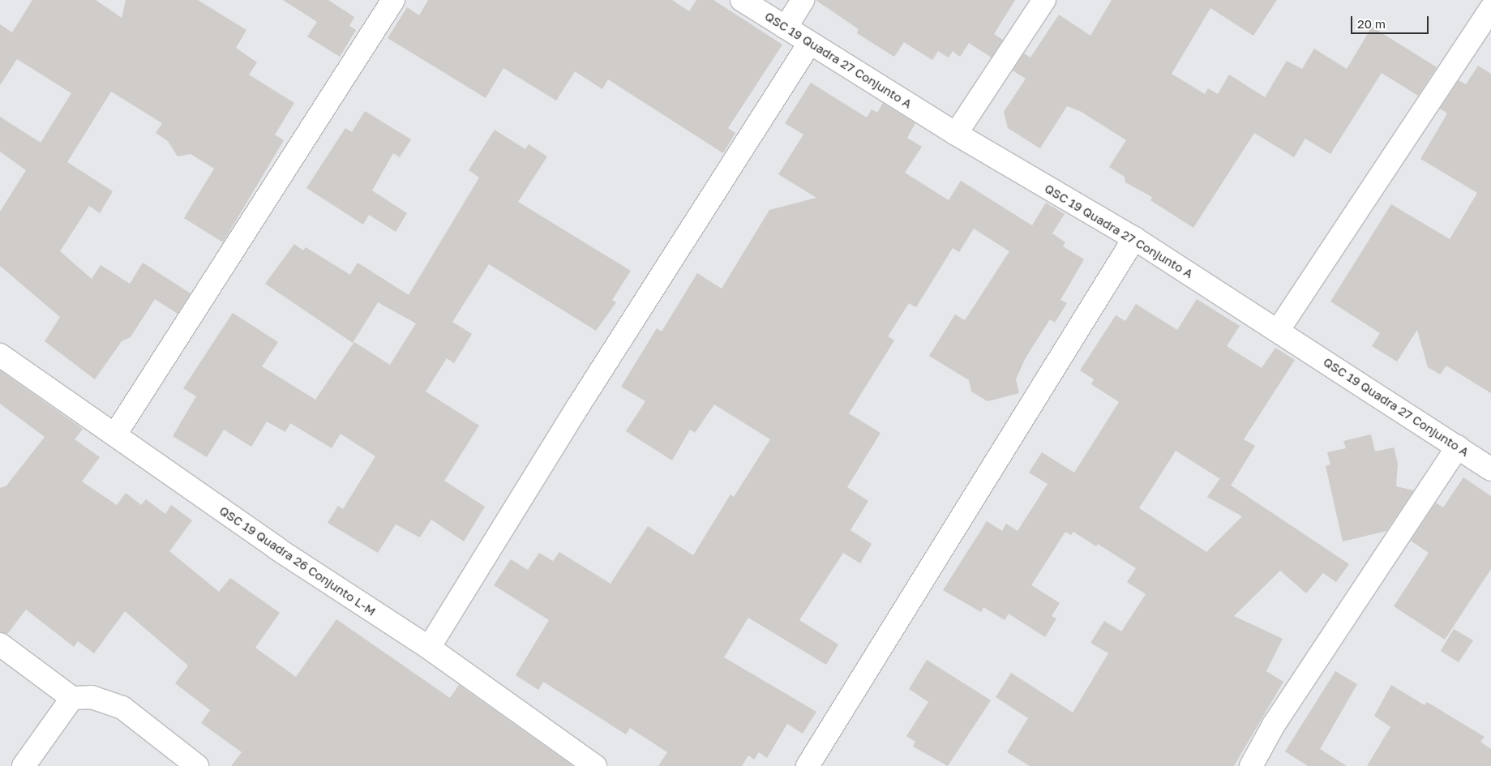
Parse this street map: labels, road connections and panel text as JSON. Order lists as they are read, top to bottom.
{
  "streets": {
    "street": ["QSC 19 Quadra 27 Conjunto A", "QSC 19 Quadra 26 Conjunto L-M"]
  },
  "scale_bar": "20 m"
}
